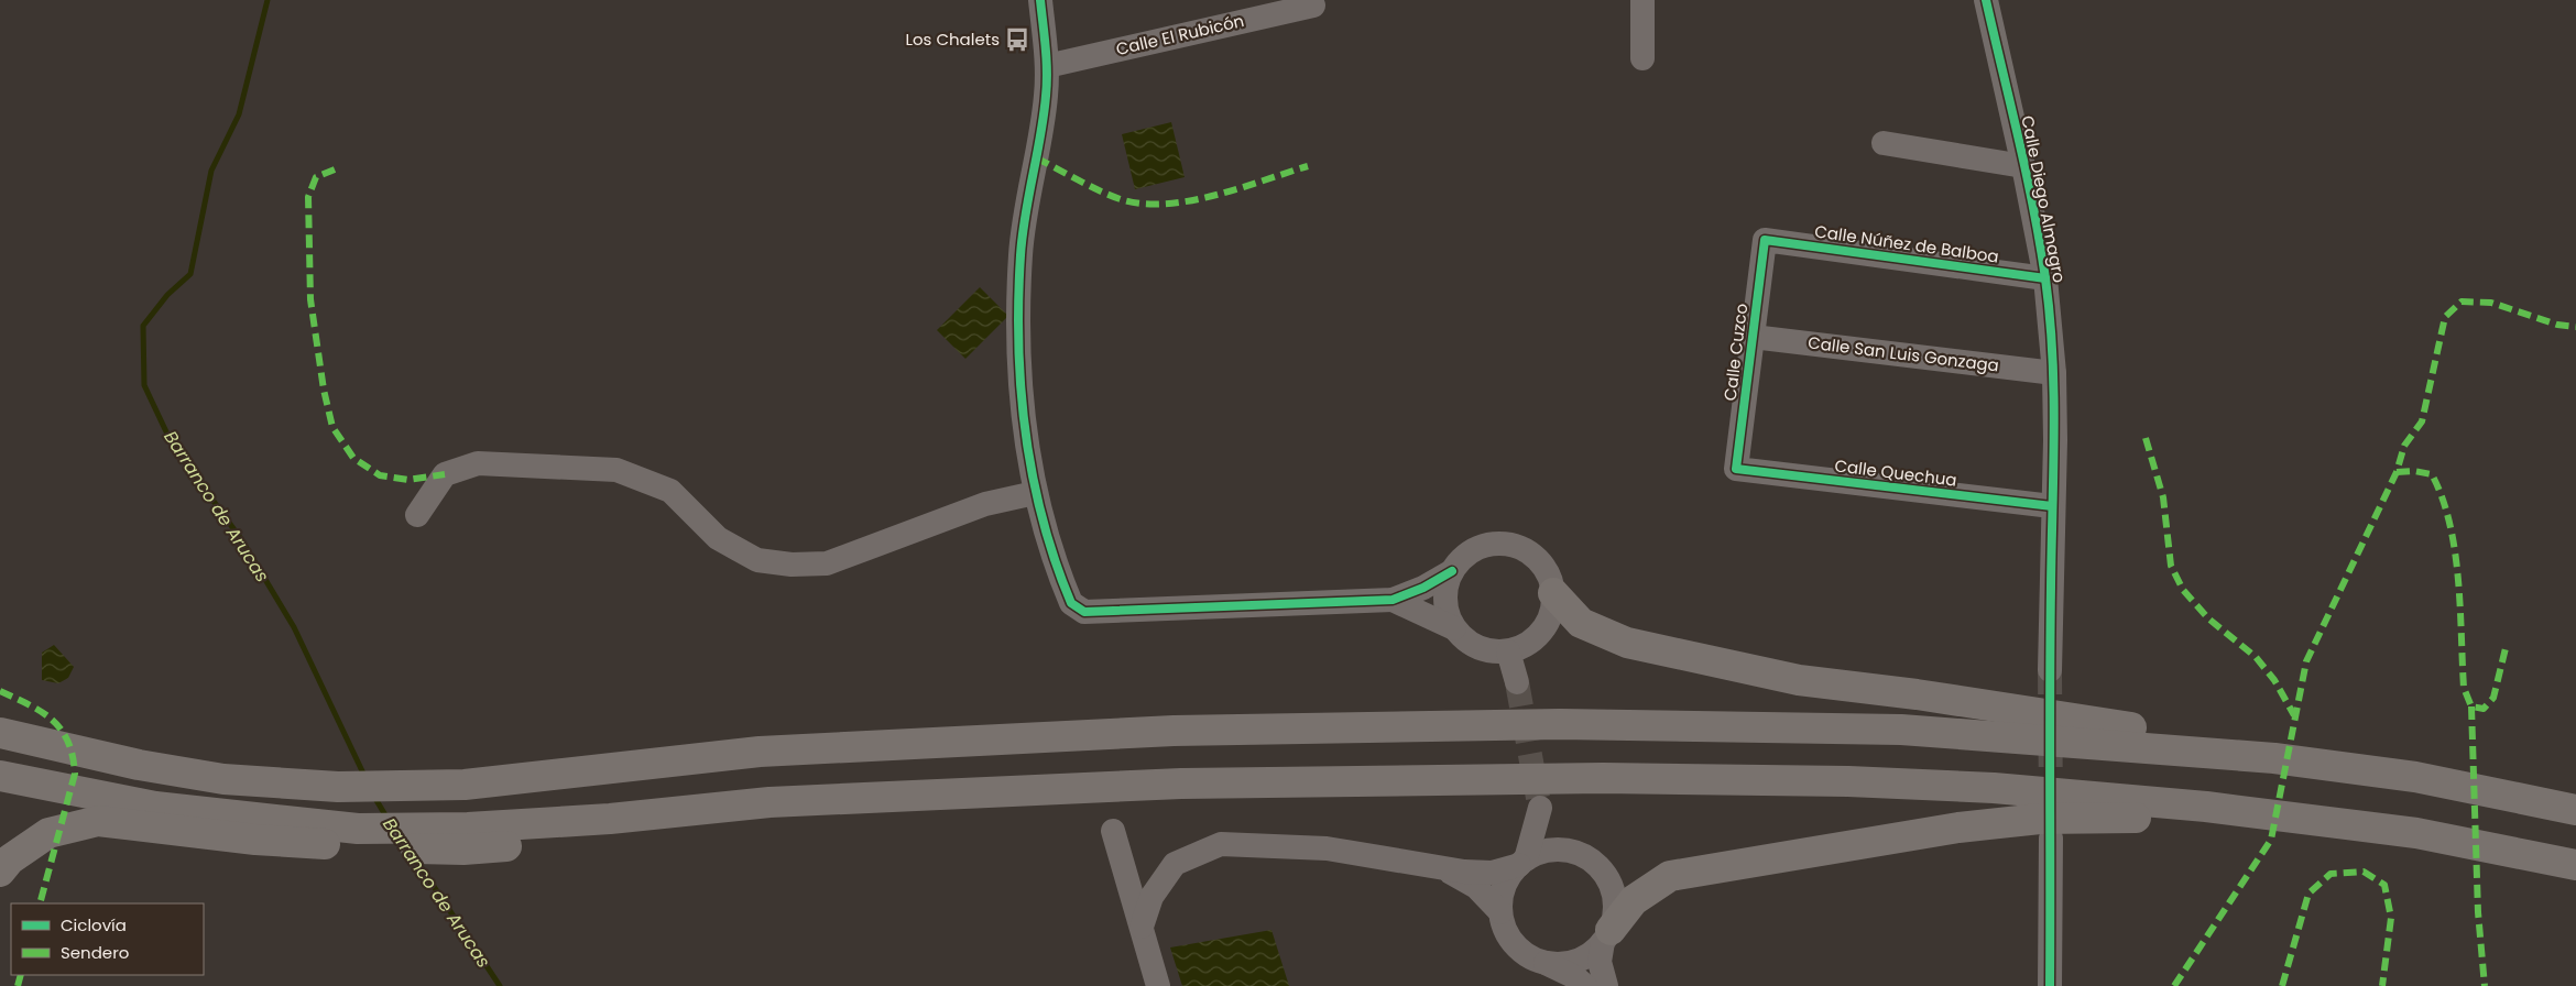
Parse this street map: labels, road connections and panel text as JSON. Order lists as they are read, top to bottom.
{
  "streets": {
    "street": [
      "Calle El Rubicón",
      "Calle Diego Almagro",
      "Calle Núñez de Balboa",
      "Calle Cuzco",
      "Calle San Luis Gonzaga",
      "Calle Quechua"
    ]
  },
  "crossings": [
    ["Calle Diego Almagro", "Calle Núñez de Balboa"],
    ["Calle Diego Almagro", "Calle San Luis Gonzaga"],
    ["Calle Diego Almagro", "Calle Quechua"],
    ["Calle Núñez de Balboa", "Calle Cuzco"],
    ["Calle Cuzco", "Calle San Luis Gonzaga"],
    ["Calle Cuzco", "Calle Quechua"]
  ],
  "water": ["Barranco de Arucas"],
  "places": {
    "bus stop": ["Los Chalets"]
  },
  "legend": ["Ciclovía", "Sendero"]
}
